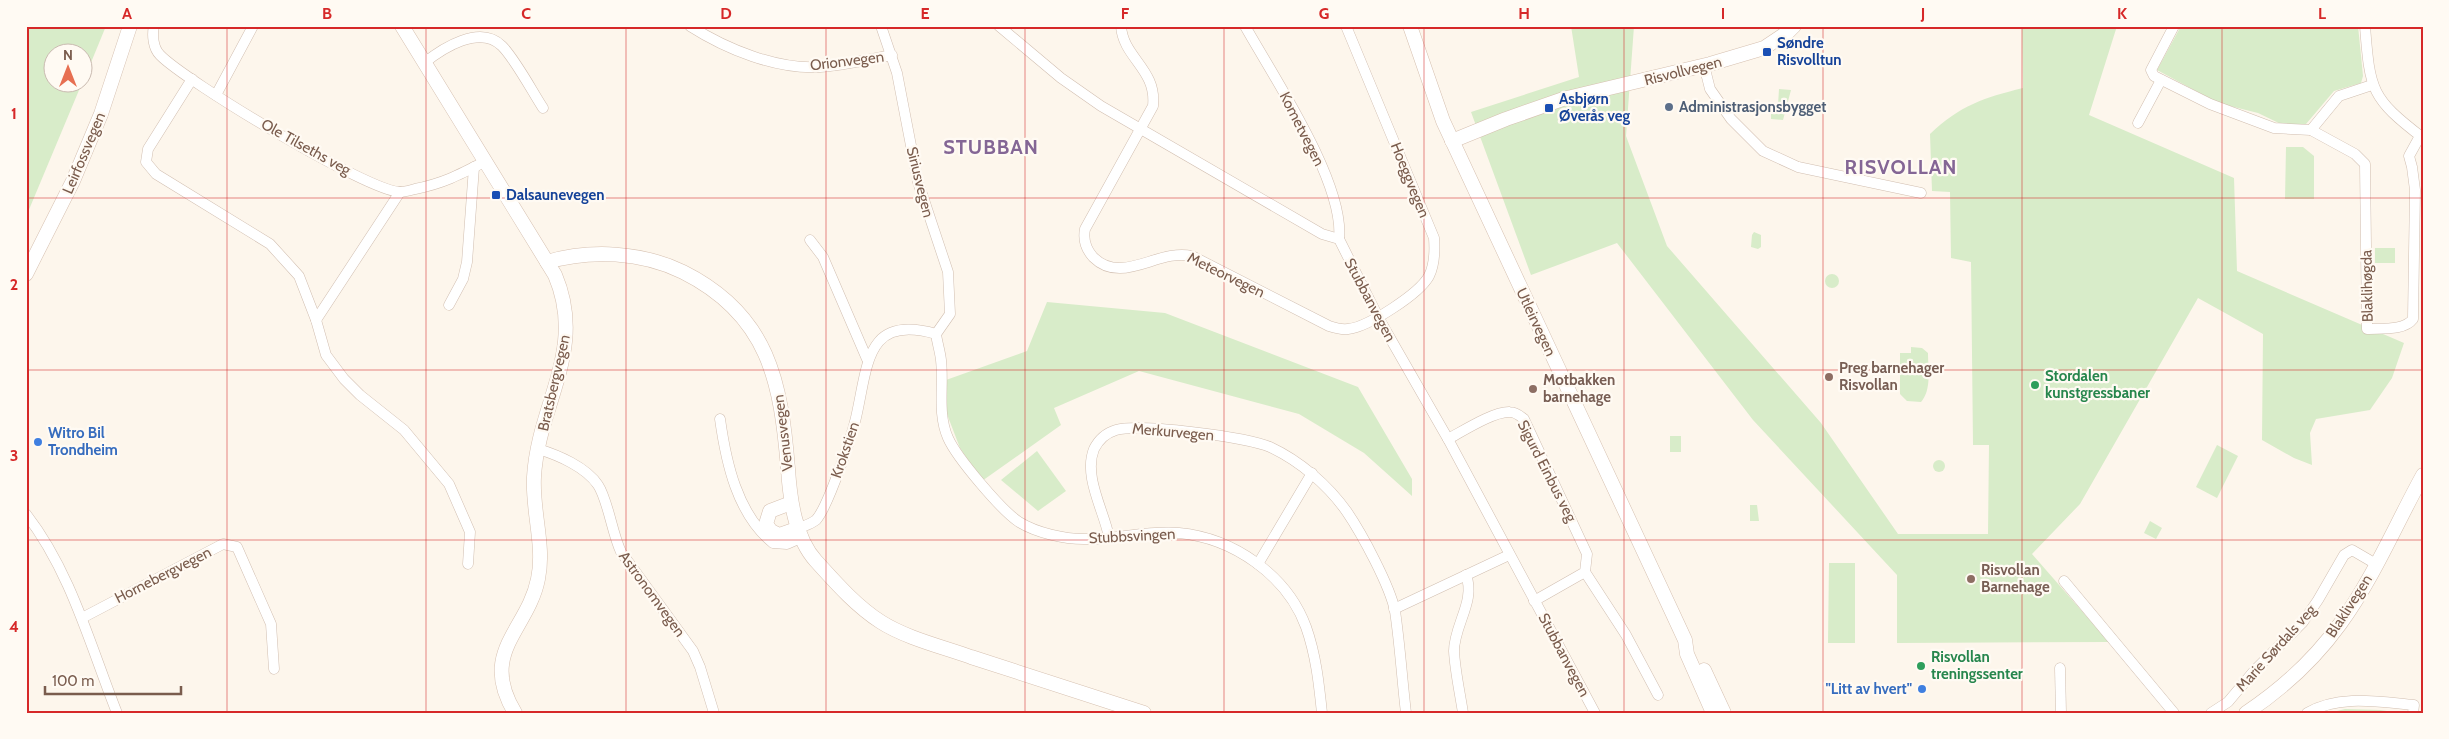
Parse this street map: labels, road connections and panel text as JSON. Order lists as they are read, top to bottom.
{
  "streets": {
    "main road": [
      "Risvollvegen",
      "Leirfossvegen",
      "Utleirvegen",
      "Bratsbergvegen",
      "Venusvegen",
      "Blaklivegen"
    ],
    "street": [
      "Orionvegen",
      "Kometvegen",
      "Ole Tilseths veg",
      "Hoeggvegen",
      "Siriusvegen",
      "Meteorvegen",
      "Blaklihøgda",
      "Stubbanvegen",
      "Merkurvegen",
      "Krokstien",
      "Sigurd Einbus veg",
      "Stubbsvingen",
      "Hornebergvegen",
      "Astronomvegen",
      "Marie Sørdals veg"
    ]
  },
  "crossings": [
    ["Orionvegen", "Siriusvegen"],
    ["Risvollvegen", "Utleirvegen"],
    ["Kometvegen", "Stubbanvegen"],
    ["Hoeggvegen", "Meteorvegen"],
    ["Hoeggvegen", "Stubbanvegen"],
    ["Siriusvegen", "Krokstien"],
    ["Siriusvegen", "Stubbsvingen"],
    ["Meteorvegen", "Stubbanvegen"],
    ["Stubbanvegen", "Sigurd Einbus veg"],
    ["Bratsbergvegen", "Venusvegen"],
    ["Bratsbergvegen", "Astronomvegen"],
    ["Merkurvegen", "Stubbsvingen"],
    ["Venusvegen", "Krokstien"],
    ["Krokstien", "Stubbsvingen"],
    ["Blaklivegen", "Marie Sørdals veg"]
  ],
  "districts": ["STUBBAN", "RISVOLLAN"],
  "places": {
    "transit": ["Søndre Risvolltun", "Asbjørn Øverås veg", "Dalsaunevegen"],
    "other": [
      "Administrasjonsbygget",
      "Preg barnehager Risvollan",
      "Stordalen kunstgressbaner",
      "Motbakken barnehage",
      "Witro Bil Trondheim",
      "Risvollan Barnehage",
      "Risvollan treningssenter",
      "\"Litt av hvert\""
    ]
  },
  "scale_bar": "100 m",
  "north": "top",
  "grid": {
    "columns": [
      "A",
      "B",
      "C",
      "D",
      "E",
      "F",
      "G",
      "H",
      "I",
      "J",
      "K",
      "L"
    ],
    "rows": [
      "1",
      "2",
      "3",
      "4"
    ]
  }
}
